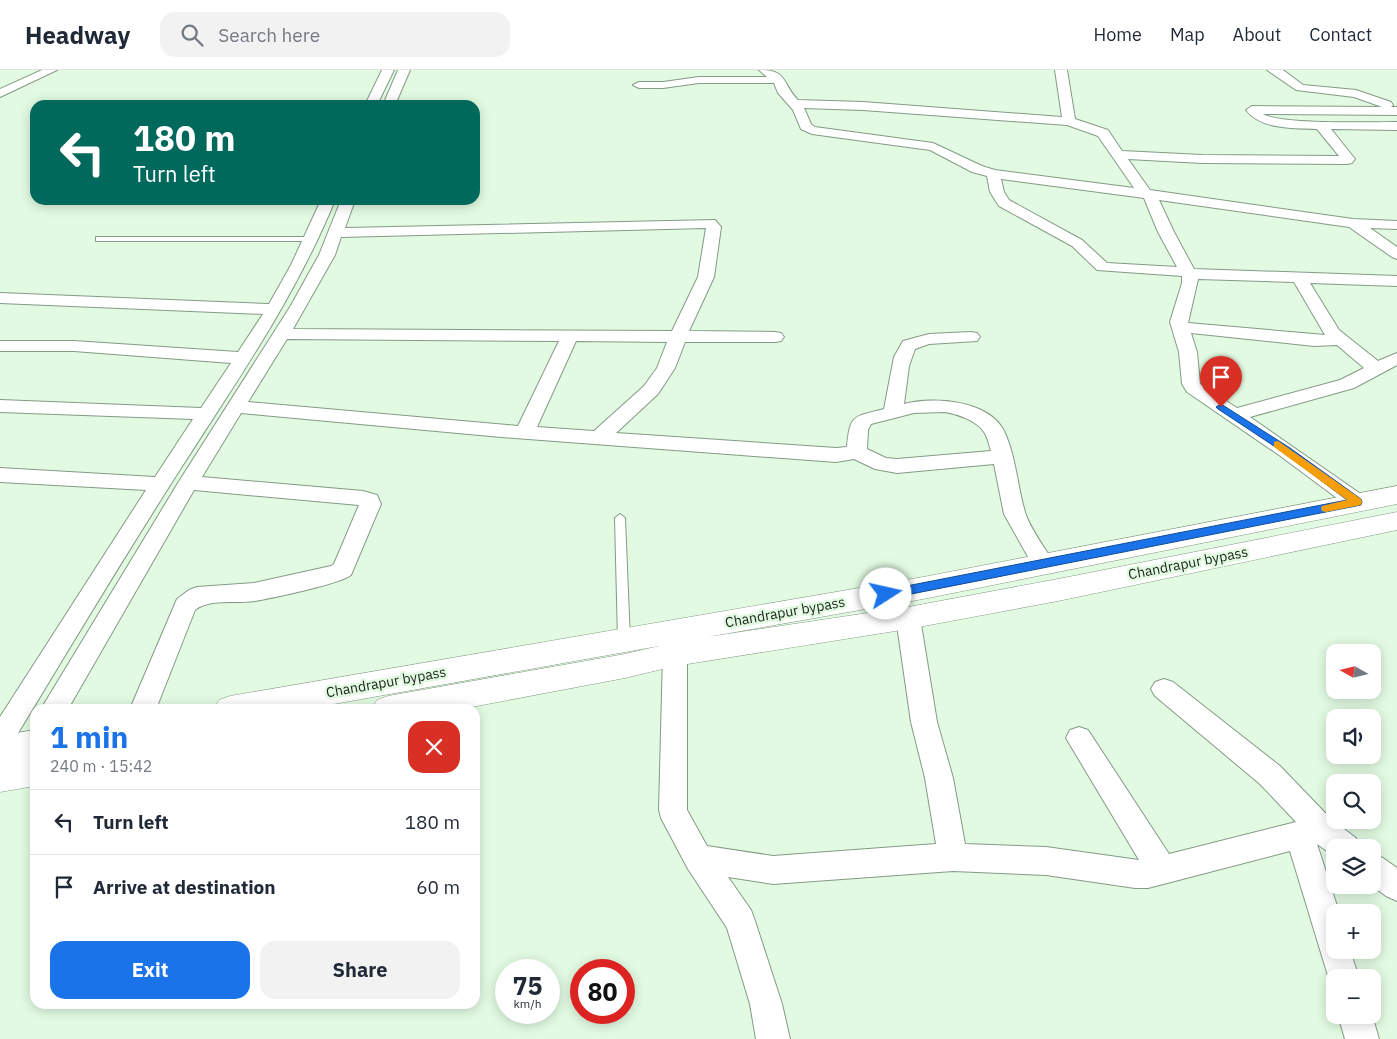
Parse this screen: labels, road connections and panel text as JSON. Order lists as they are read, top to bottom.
{
  "streets": {
    "highway": ["Chandrapur bypass"]
  },
  "north": "left",
  "page": {
    "header": "Headway",
    "search": "Search here",
    "nav": [
      "Home",
      "Map",
      "About",
      "Contact"
    ],
    "turn": ["180 m", "Turn left"],
    "map_buttons": ["+", "−"],
    "heading": ["1 min", "240 m · 15:42"],
    "list": [
      {
        "name": "Turn left",
        "value": "180 m"
      },
      {
        "name": "Arrive at destination",
        "value": "60 m"
      }
    ],
    "buttons": ["Exit", "Share"],
    "speed": "75 km/h",
    "limit": "80"
  }
}
